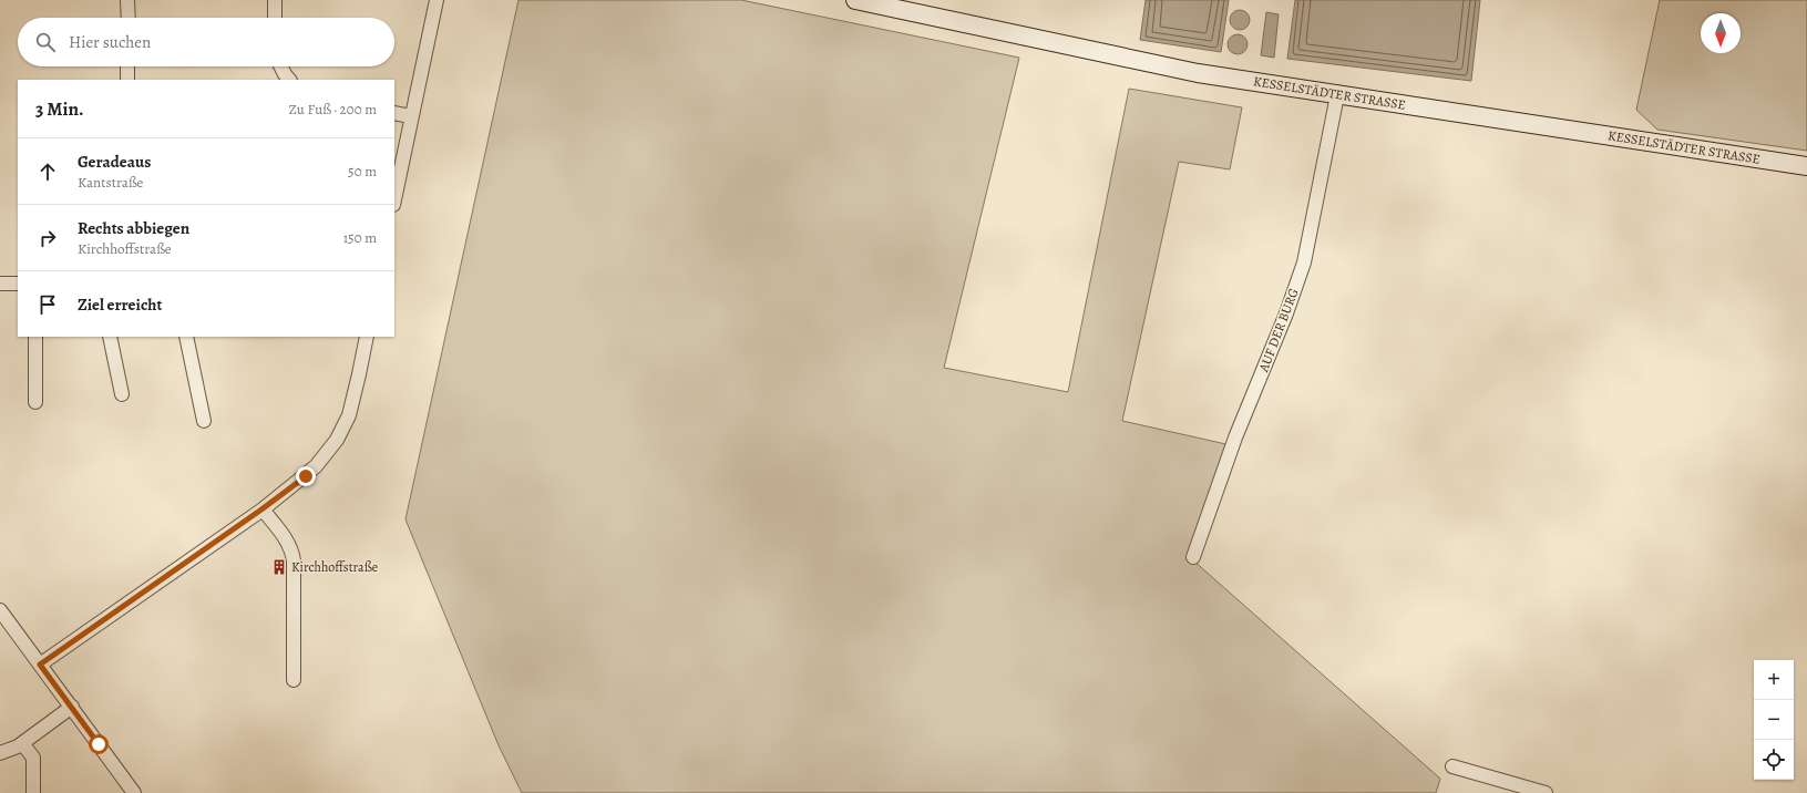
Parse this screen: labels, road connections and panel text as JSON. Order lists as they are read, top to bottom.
{
  "streets": {
    "main road": ["KESSELSTÄDTER STRASSE"],
    "street": ["AUF DER BURG"]
  },
  "crossings": [
    ["KESSELSTÄDTER STRASSE", "AUF DER BURG"]
  ],
  "places": {
    "building": ["Kirchhoffstraße"]
  },
  "north": "bottom",
  "page": {
    "search": "Hier suchen",
    "heading": ["3 Min.", "Zu Fuß · 200 m"],
    "list": [
      ["Geradeaus", "Kantstraße", "50 m"],
      ["Rechts abbiegen", "Kirchhoffstraße", "150 m"],
      "Ziel erreicht"
    ],
    "map_buttons": ["+", "−"]
  }
}
